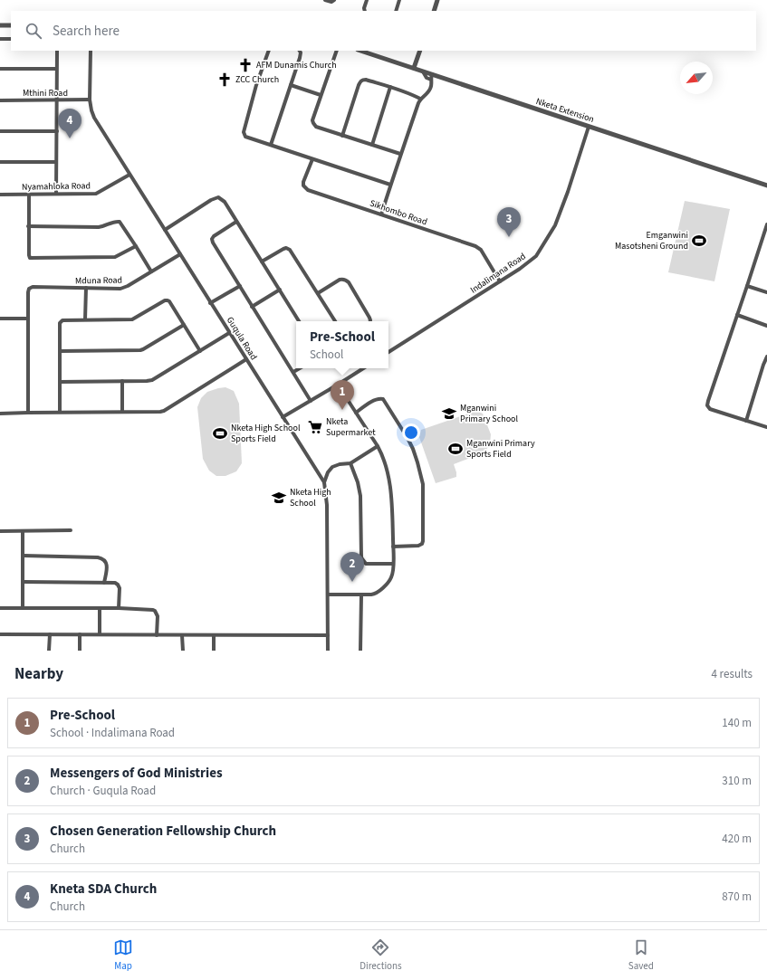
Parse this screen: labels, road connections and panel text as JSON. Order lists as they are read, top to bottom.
{
  "streets": {
    "street": [
      "Mthini Road",
      "Nketa Extension",
      "Nyamahloka Road",
      "Sikhombo Road",
      "Indalimana Road",
      "Mduna Road",
      "Guqula Road"
    ]
  },
  "crossings": [
    ["Mthini Road", "Guqula Road"],
    ["Nketa Extension", "Indalimana Road"],
    ["Nyamahloka Road", "Guqula Road"],
    ["Sikhombo Road", "Indalimana Road"],
    ["Mduna Road", "Guqula Road"]
  ],
  "places": {
    "church": ["AFM Dunamis Church", "ZCC Church"],
    "sports": ["Emganwini Masotsheni Ground", "Nketa High School Sports Field", "Mganwini Primary Sports Field"],
    "school or university": ["Mganwini Primary School", "Nketa High School"],
    "supermarket": ["Nketa Supermarket"]
  },
  "north": "bottom left",
  "page": {
    "search": "Search here",
    "pins": [
      "4",
      "3",
      "1",
      "2"
    ],
    "popup": ["Pre-School", "School"],
    "heading": ["Nearby", "4 results"],
    "list": [
      {
        "mark": "1",
        "name": "Pre-School",
        "note": "School · Indalimana Road",
        "value": "140 m"
      },
      {
        "mark": "2",
        "name": "Messengers of God Ministries",
        "note": "Church · Guqula Road",
        "value": "310 m"
      },
      {
        "mark": "3",
        "name": "Chosen Generation Fellowship Church",
        "note": "Church",
        "value": "420 m"
      },
      {
        "mark": "4",
        "name": "Kneta SDA Church",
        "note": "Church",
        "value": "870 m"
      }
    ],
    "nav": ["Map", "Directions", "Saved"]
  }
}
